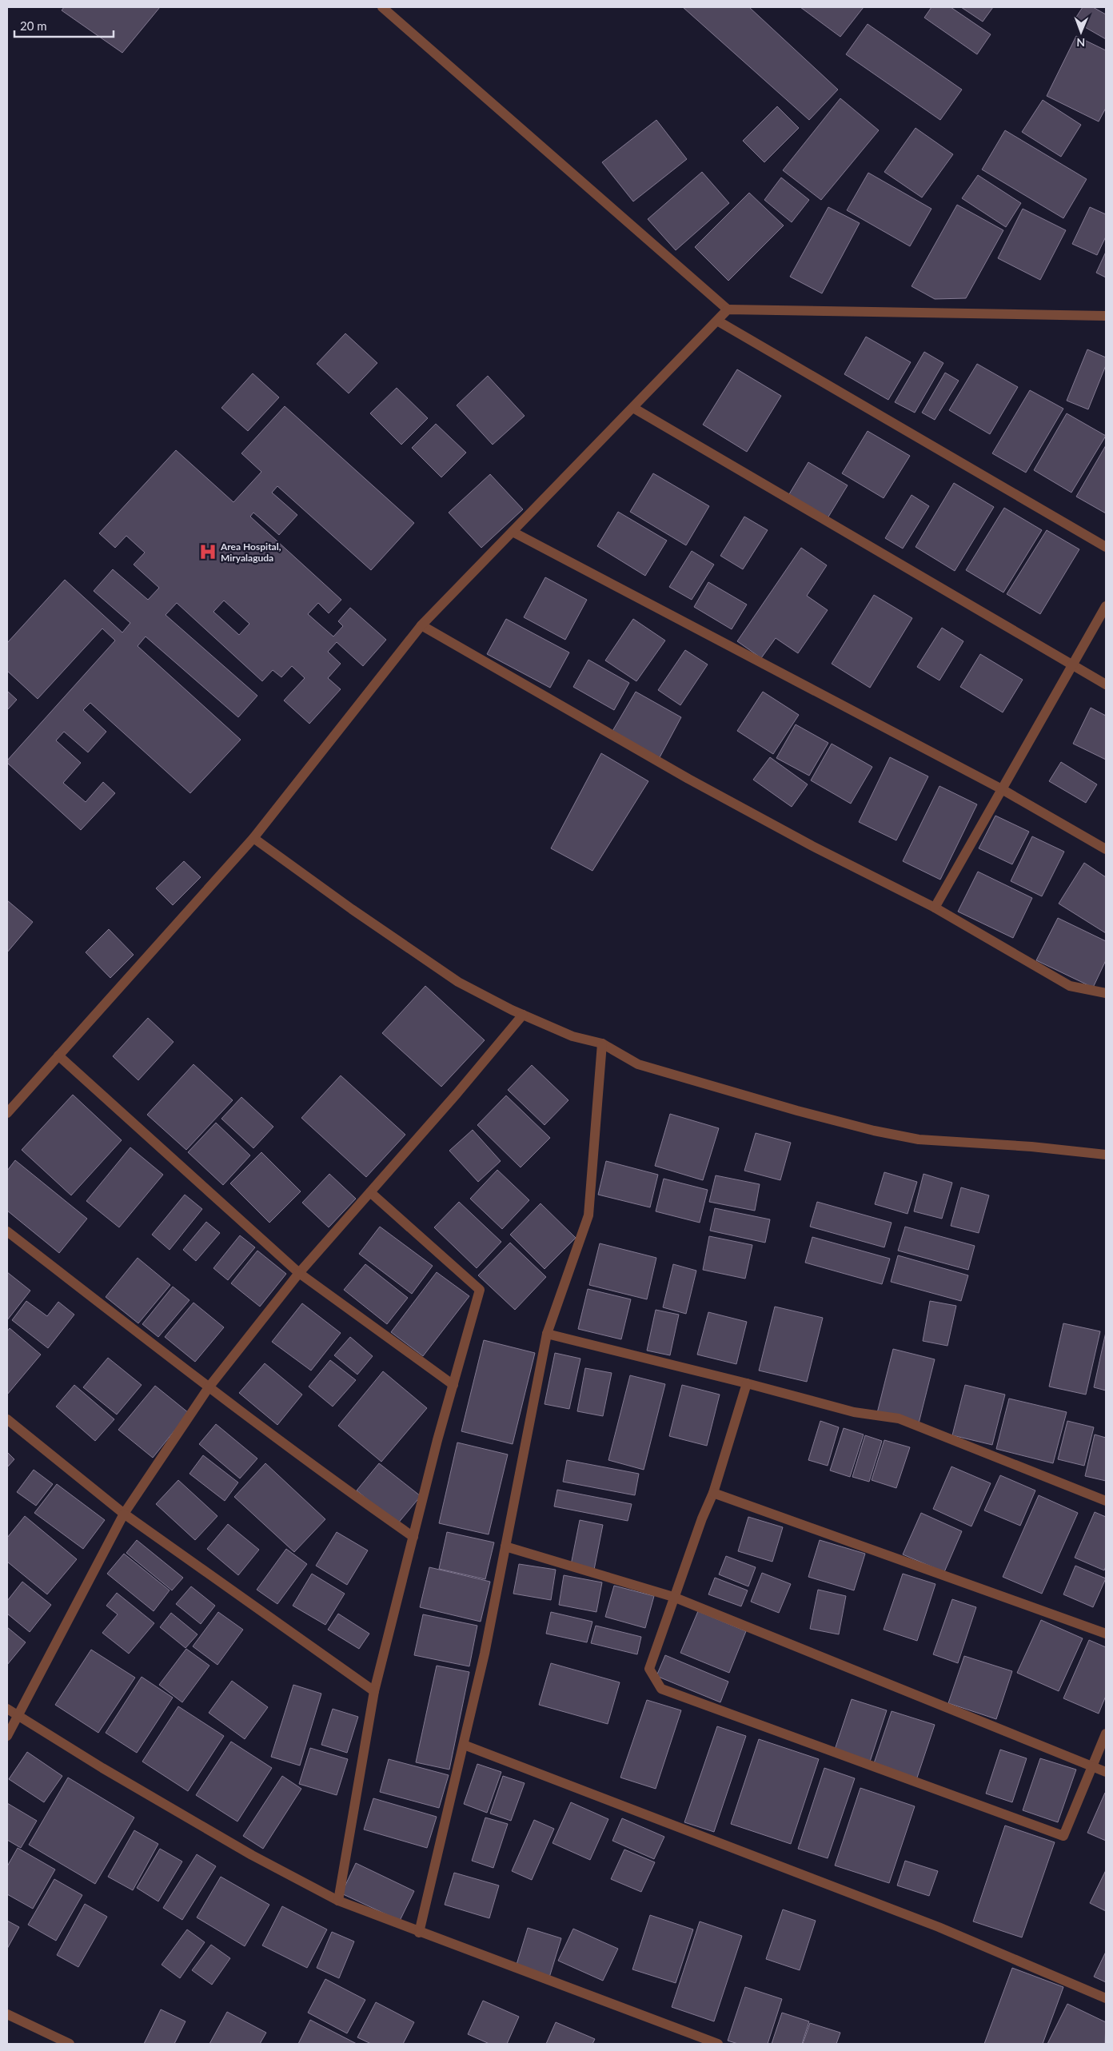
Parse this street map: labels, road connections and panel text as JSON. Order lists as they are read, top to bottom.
{
  "places": {
    "hospital": ["Area Hospital, Miryalaguda"]
  },
  "scale_bar": "20 m",
  "north": "bottom"
}
